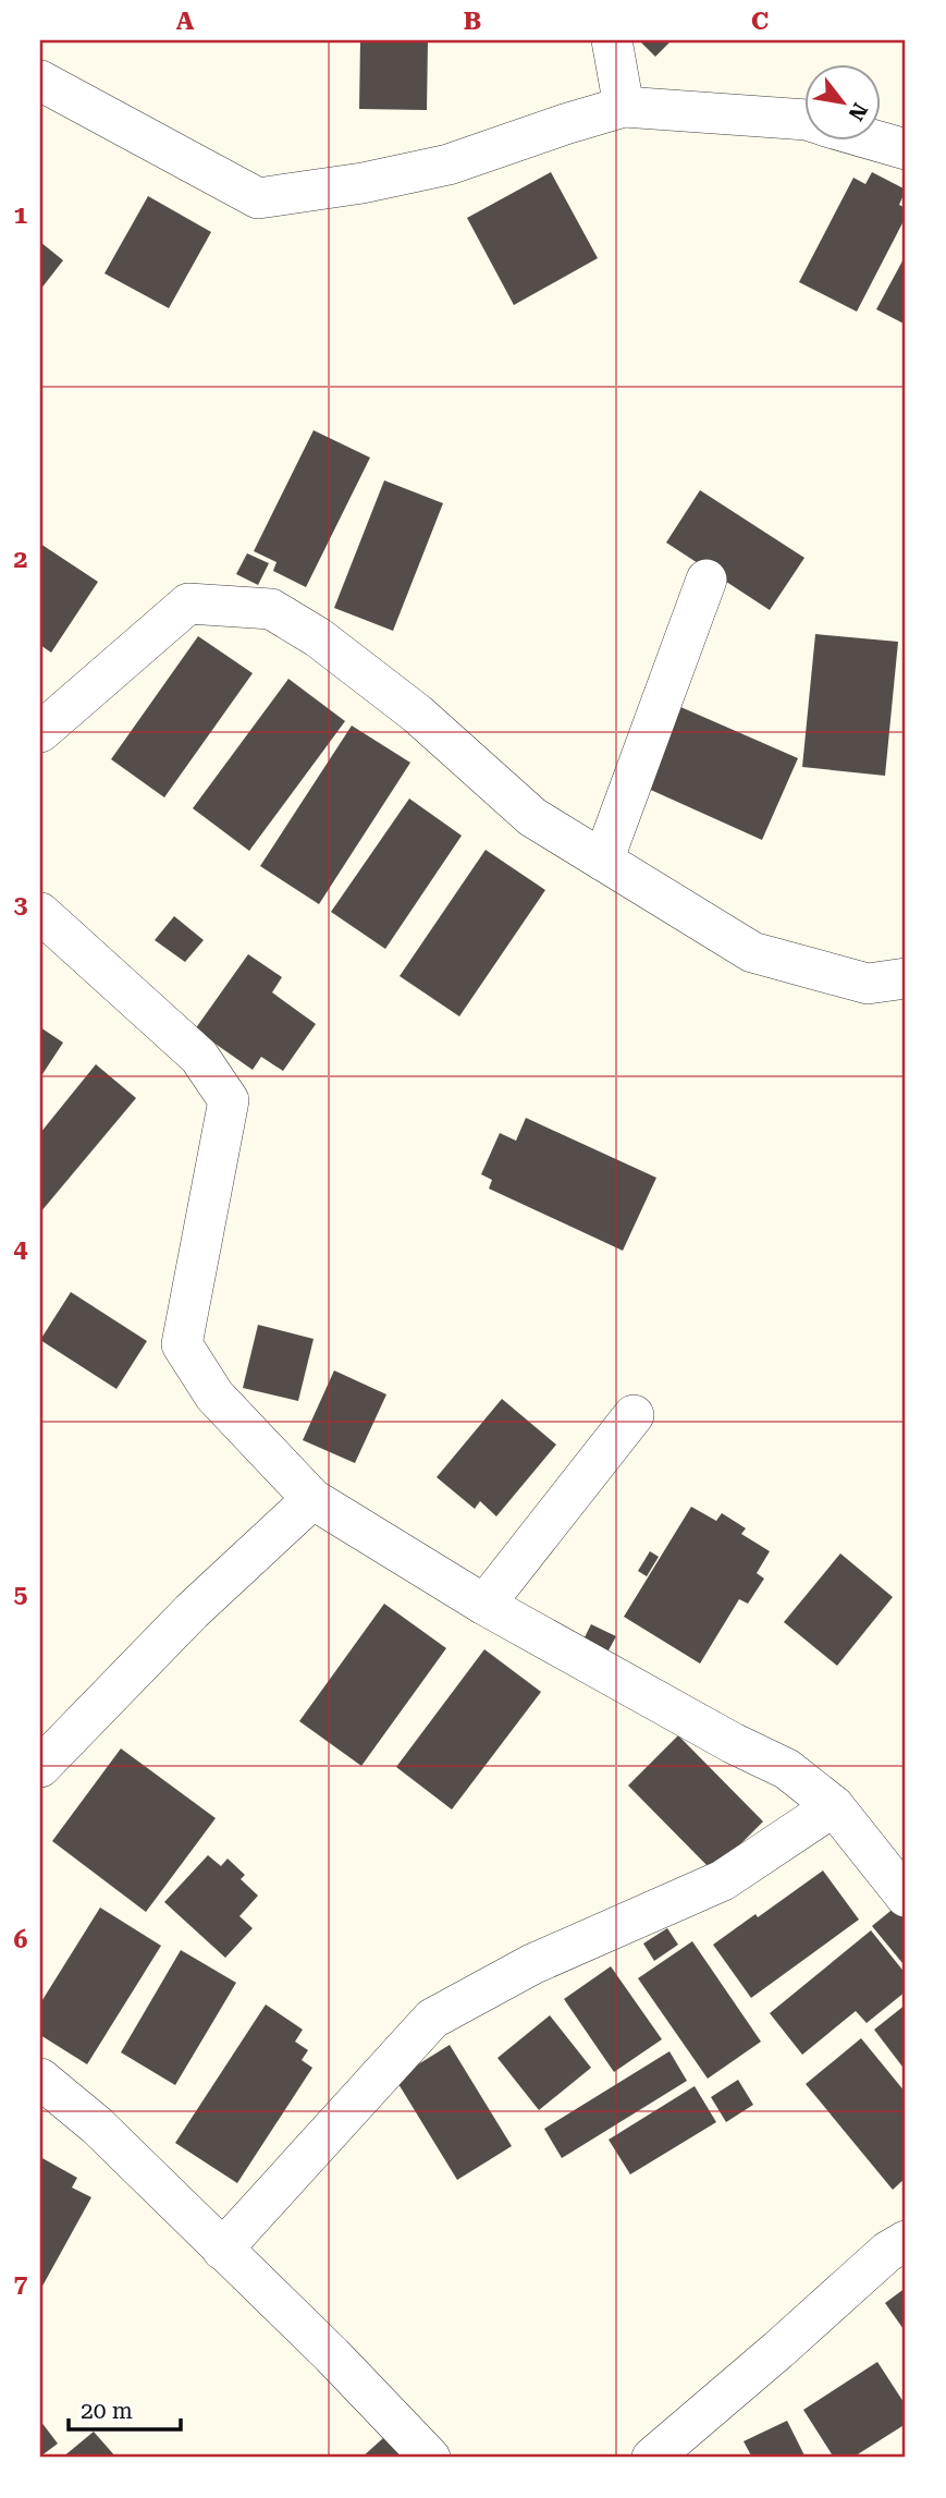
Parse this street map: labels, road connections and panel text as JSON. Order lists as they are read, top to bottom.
{
  "scale_bar": "20 m",
  "north": "bottom right",
  "grid": {
    "columns": ["A", "B", "C"],
    "rows": [
      "1",
      "2",
      "3",
      "4",
      "5",
      "6",
      "7"
    ]
  }
}
